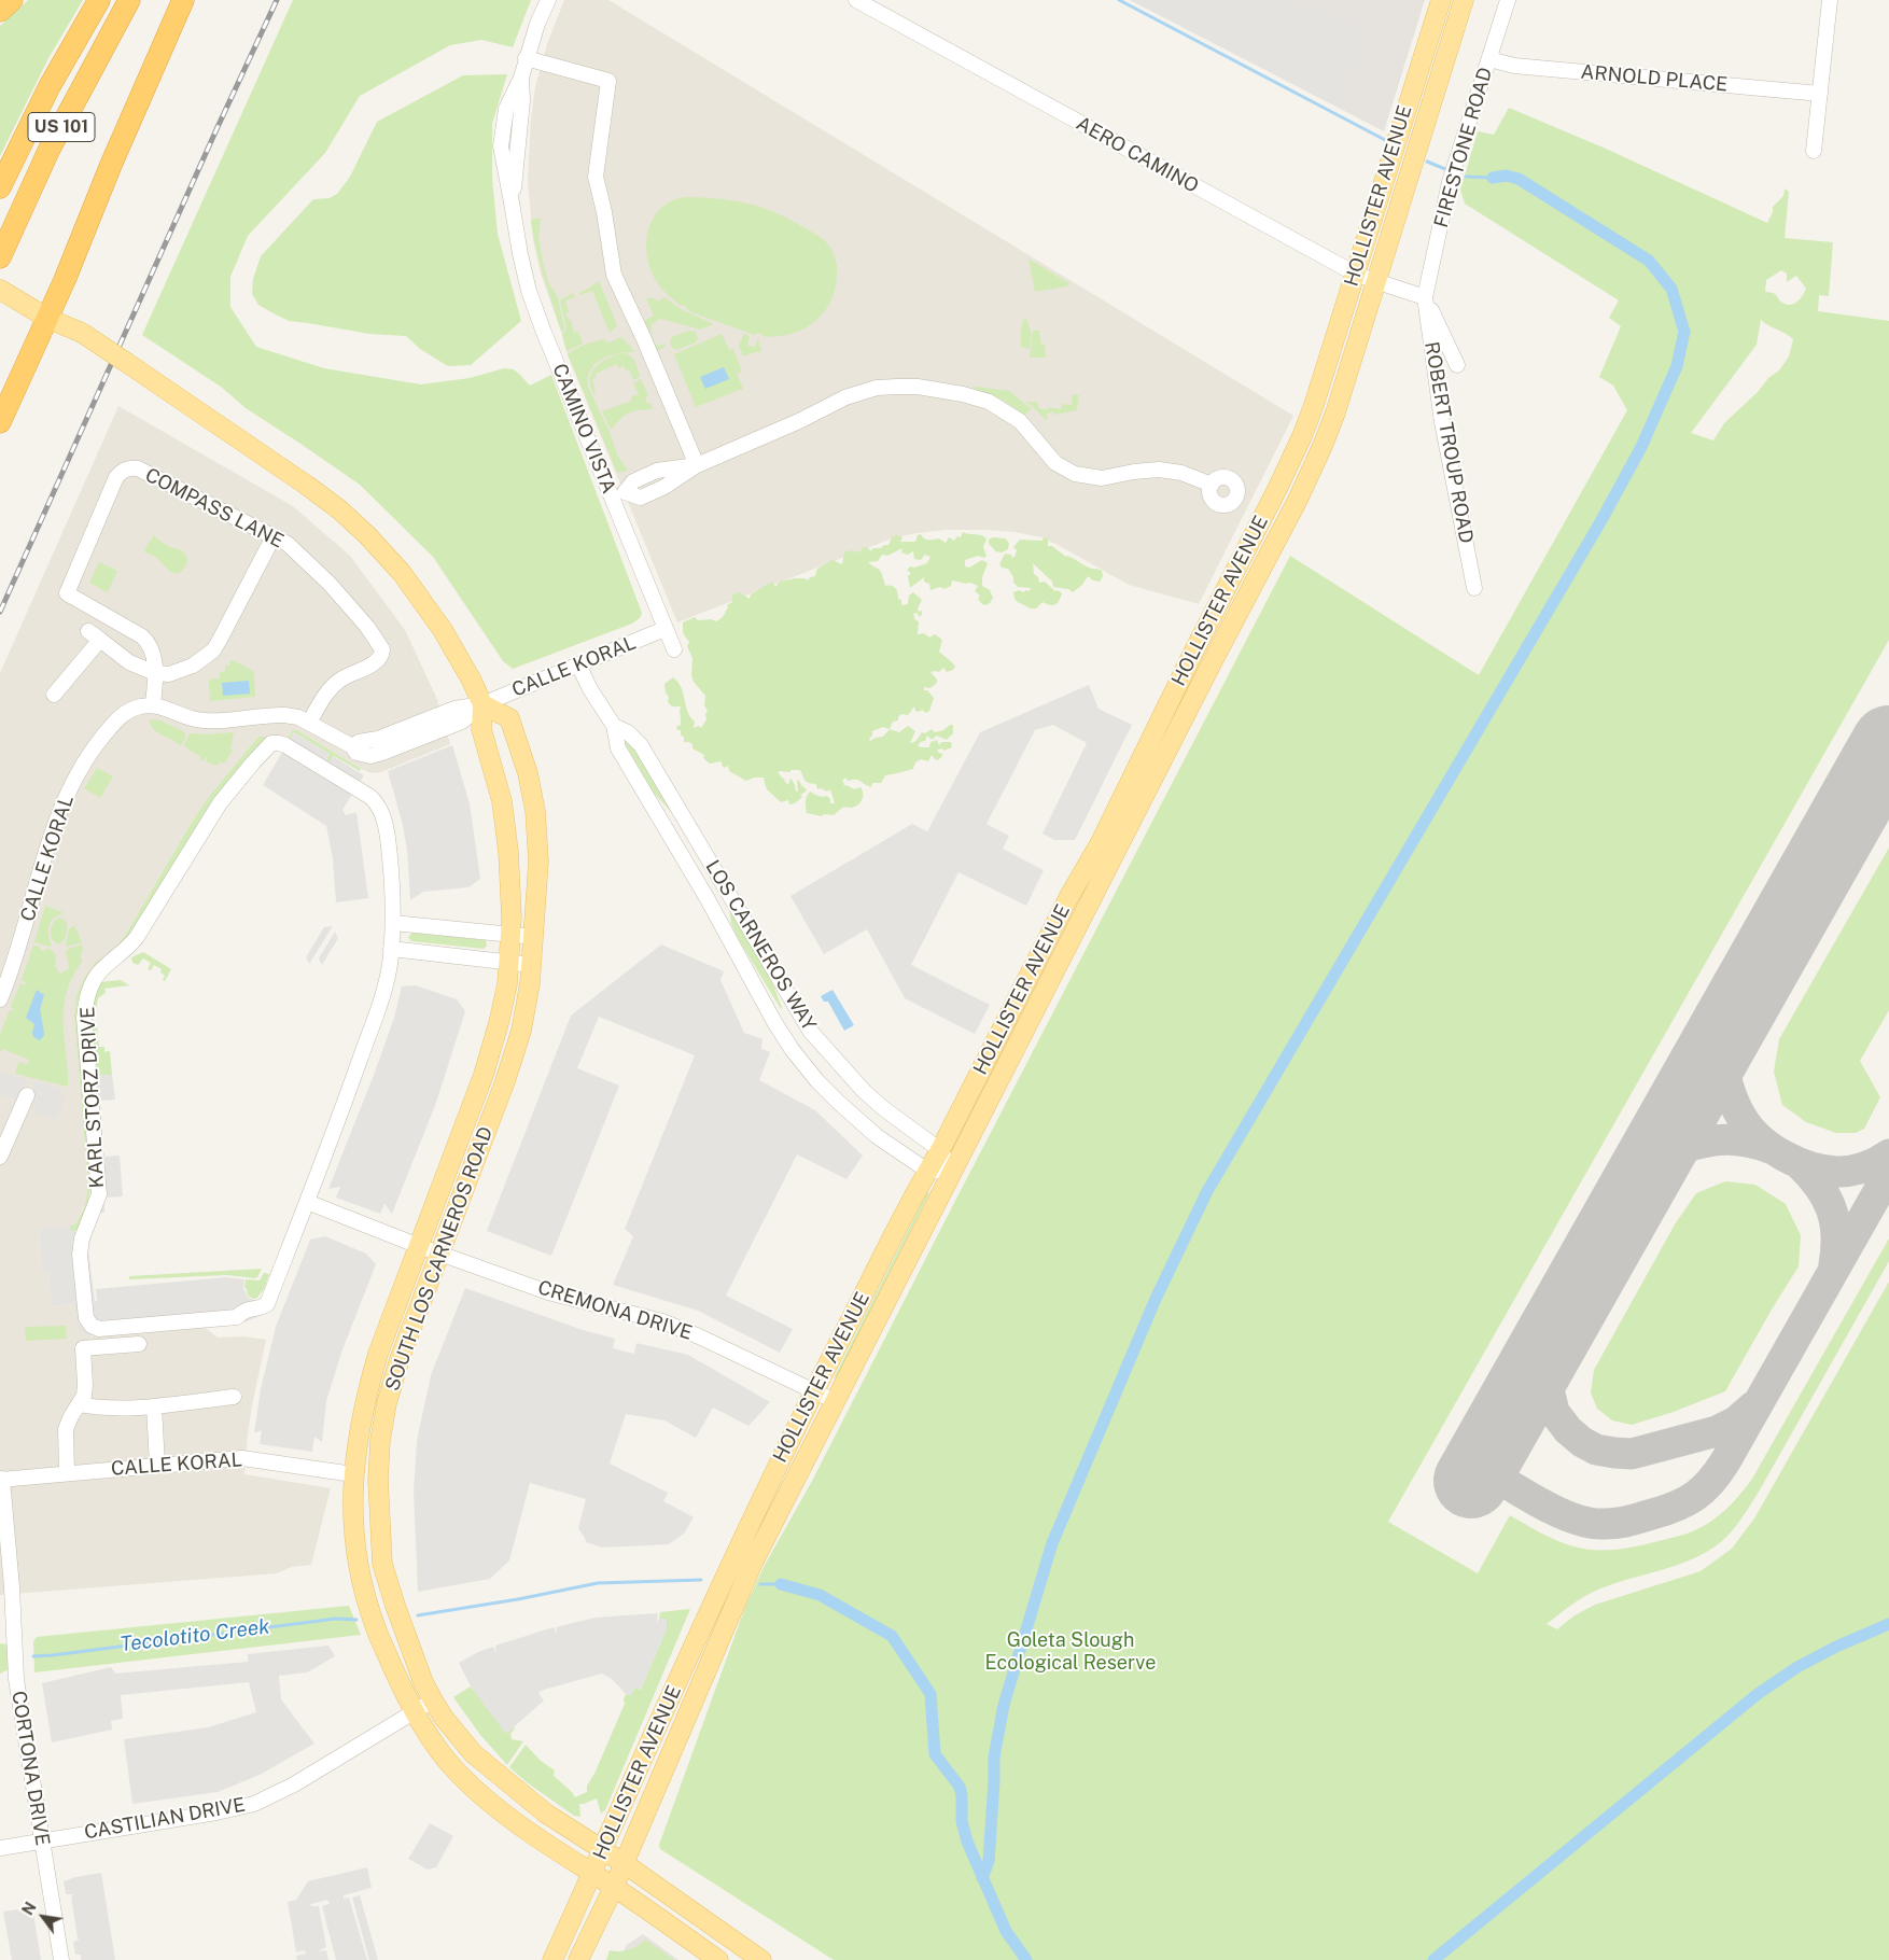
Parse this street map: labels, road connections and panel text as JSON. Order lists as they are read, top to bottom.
{
  "streets": {
    "highway": ["US 101"],
    "main road": ["HOLLISTER AVENUE", "SOUTH LOS CARNEROS ROAD"],
    "street": [
      "ARNOLD PLACE",
      "FIRESTONE ROAD",
      "AERO CAMINO",
      "CAMINO VISTA",
      "ROBERT TROUP ROAD",
      "COMPASS LANE",
      "CALLE KORAL",
      "LOS CARNEROS WAY",
      "KARL STORZ DRIVE",
      "CREMONA DRIVE",
      "CORTONA DRIVE",
      "CASTILIAN DRIVE"
    ]
  },
  "crossings": [
    ["ARNOLD PLACE", "FIRESTONE ROAD"],
    ["FIRESTONE ROAD", "AERO CAMINO"],
    ["FIRESTONE ROAD", "ROBERT TROUP ROAD"],
    ["AERO CAMINO", "HOLLISTER AVENUE"],
    ["AERO CAMINO", "ROBERT TROUP ROAD"],
    ["HOLLISTER AVENUE", "LOS CARNEROS WAY"],
    ["HOLLISTER AVENUE", "SOUTH LOS CARNEROS ROAD"],
    ["HOLLISTER AVENUE", "CREMONA DRIVE"],
    ["CAMINO VISTA", "CALLE KORAL"],
    ["COMPASS LANE", "CALLE KORAL"],
    ["CALLE KORAL", "LOS CARNEROS WAY"],
    ["CALLE KORAL", "SOUTH LOS CARNEROS ROAD"],
    ["CALLE KORAL", "CORTONA DRIVE"],
    ["KARL STORZ DRIVE", "CREMONA DRIVE"],
    ["SOUTH LOS CARNEROS ROAD", "CREMONA DRIVE"],
    ["SOUTH LOS CARNEROS ROAD", "CASTILIAN DRIVE"],
    ["CORTONA DRIVE", "CASTILIAN DRIVE"]
  ],
  "water": ["Tecolotito Creek"],
  "parks": ["Goleta Slough Ecological Reserve"],
  "north": "top left"
}
